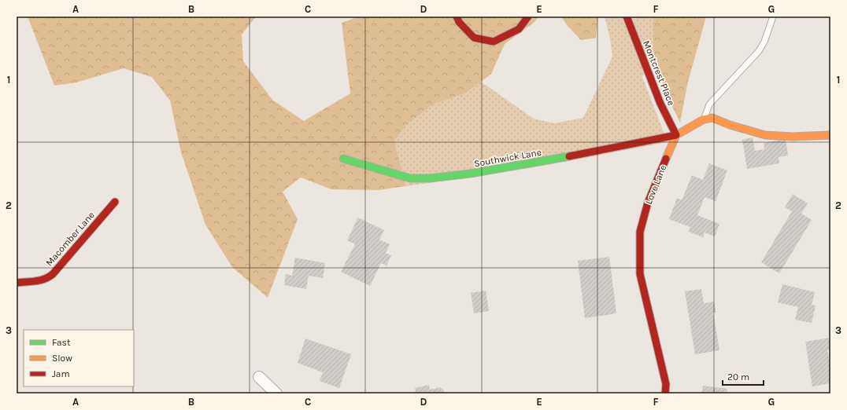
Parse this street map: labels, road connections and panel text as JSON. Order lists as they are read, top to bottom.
{
  "streets": {
    "street": [
      "Montcrest Place",
      "Southwick Lane",
      "Love Lane",
      "Macomber Lane"
    ]
  },
  "crossings": [
    ["Montcrest Place", "Southwick Lane"],
    ["Montcrest Place", "Love Lane"],
    ["Southwick Lane", "Love Lane"]
  ],
  "legend": ["Fast", "Slow", "Jam"],
  "scale_bar": "20 m",
  "grid": {
    "columns": [
      "A",
      "B",
      "C",
      "D",
      "E",
      "F",
      "G"
    ],
    "rows": ["1", "2", "3"]
  }
}
